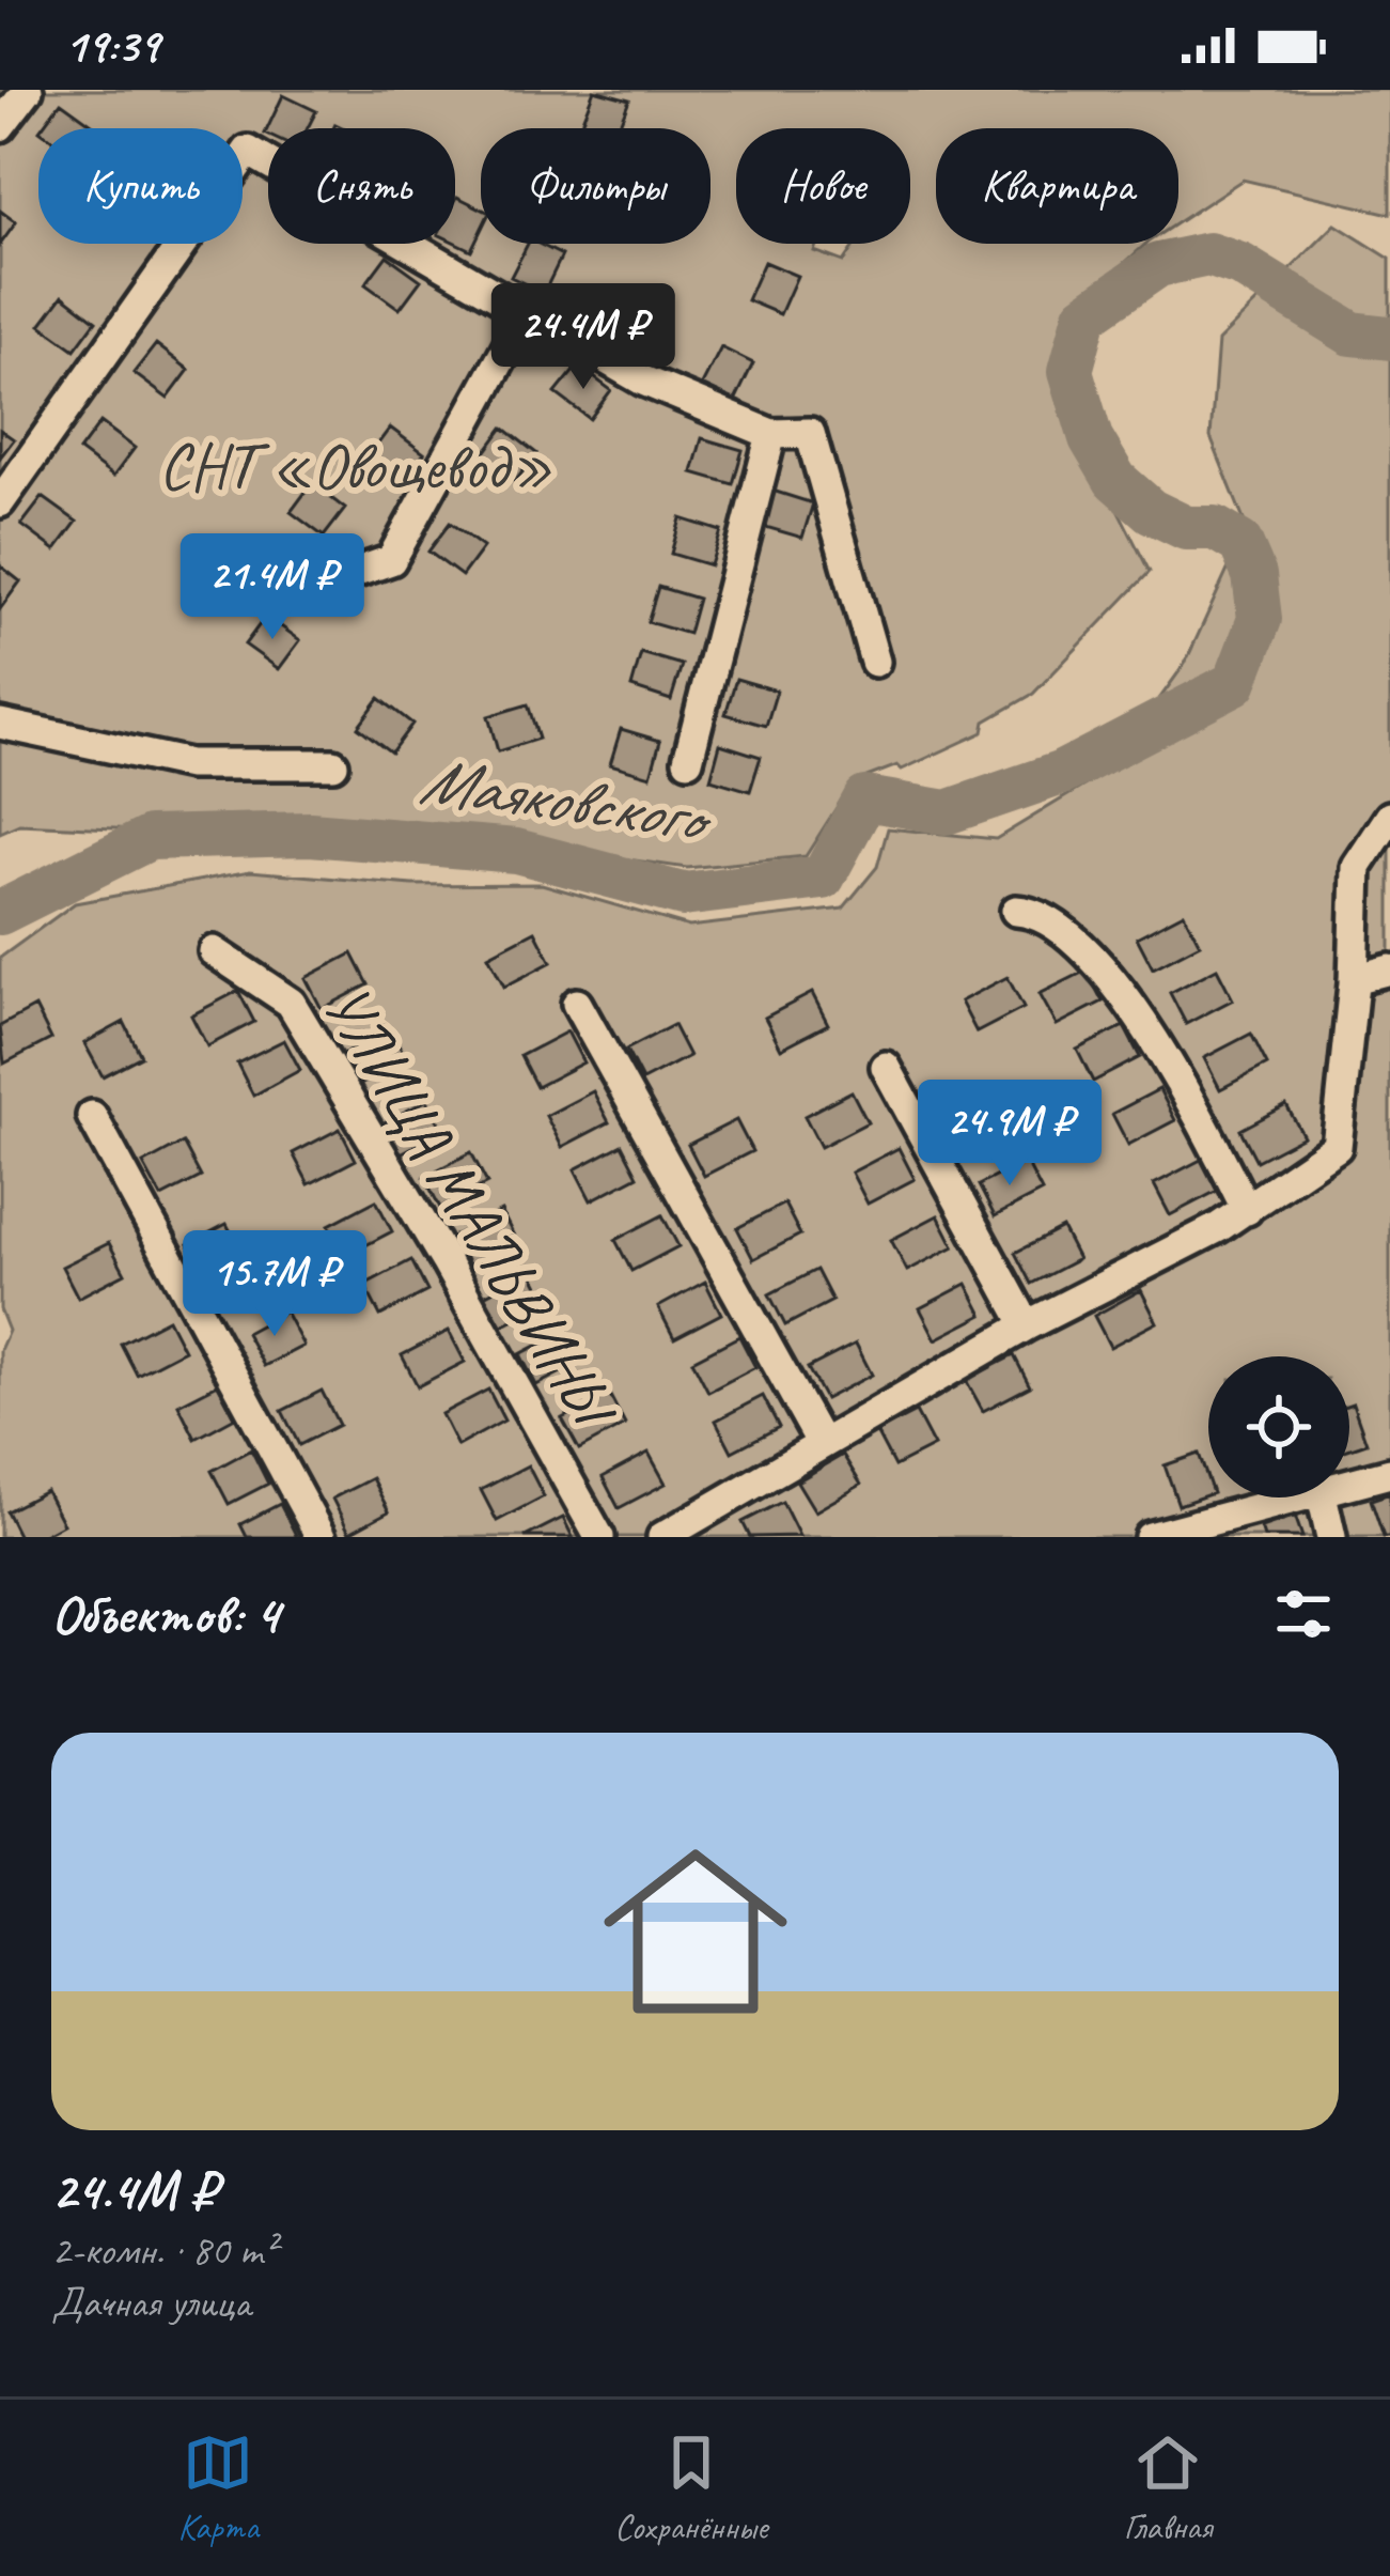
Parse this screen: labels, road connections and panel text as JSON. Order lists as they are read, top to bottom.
{
  "streets": {
    "street": ["УЛИЦА МАЛЬВИНЫ"]
  },
  "water": ["Маяковского"],
  "parks": ["СНТ «Овощевод»"],
  "page": {
    "status": "19:39",
    "chip": [
      "Купить",
      "Снять",
      "Фильтры",
      "Новое",
      "Квартира"
    ],
    "price": [
      "24.4M ₽",
      "21.4M ₽",
      "24.9M ₽",
      "15.7M ₽"
    ],
    "heading": "Объектов: 4",
    "list": [
      {
        "name": "24.4M ₽",
        "note": "2-комн. · 80 m² · Дачная улица"
      }
    ],
    "tabs": ["Карта", "Сохранённые", "Главная"]
  }
}
